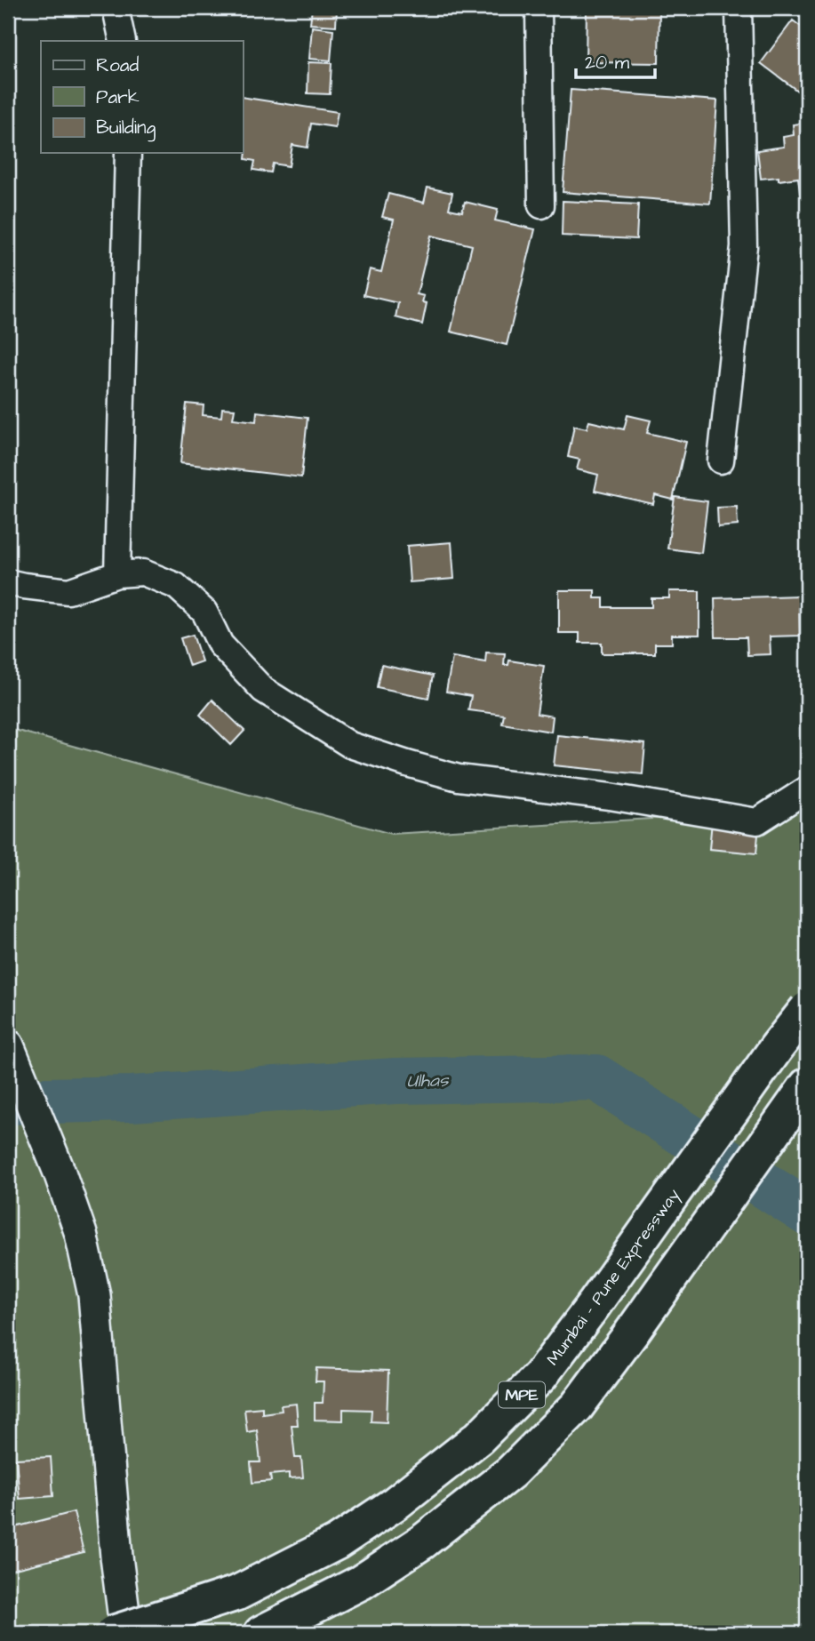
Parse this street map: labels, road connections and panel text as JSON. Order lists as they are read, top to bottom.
{
  "streets": {
    "highway": ["Mumbai - Pune Expressway", "MPE"]
  },
  "water": ["Ulhas"],
  "legend": ["Road", "Park", "Building"],
  "scale_bar": "20 m"
}
